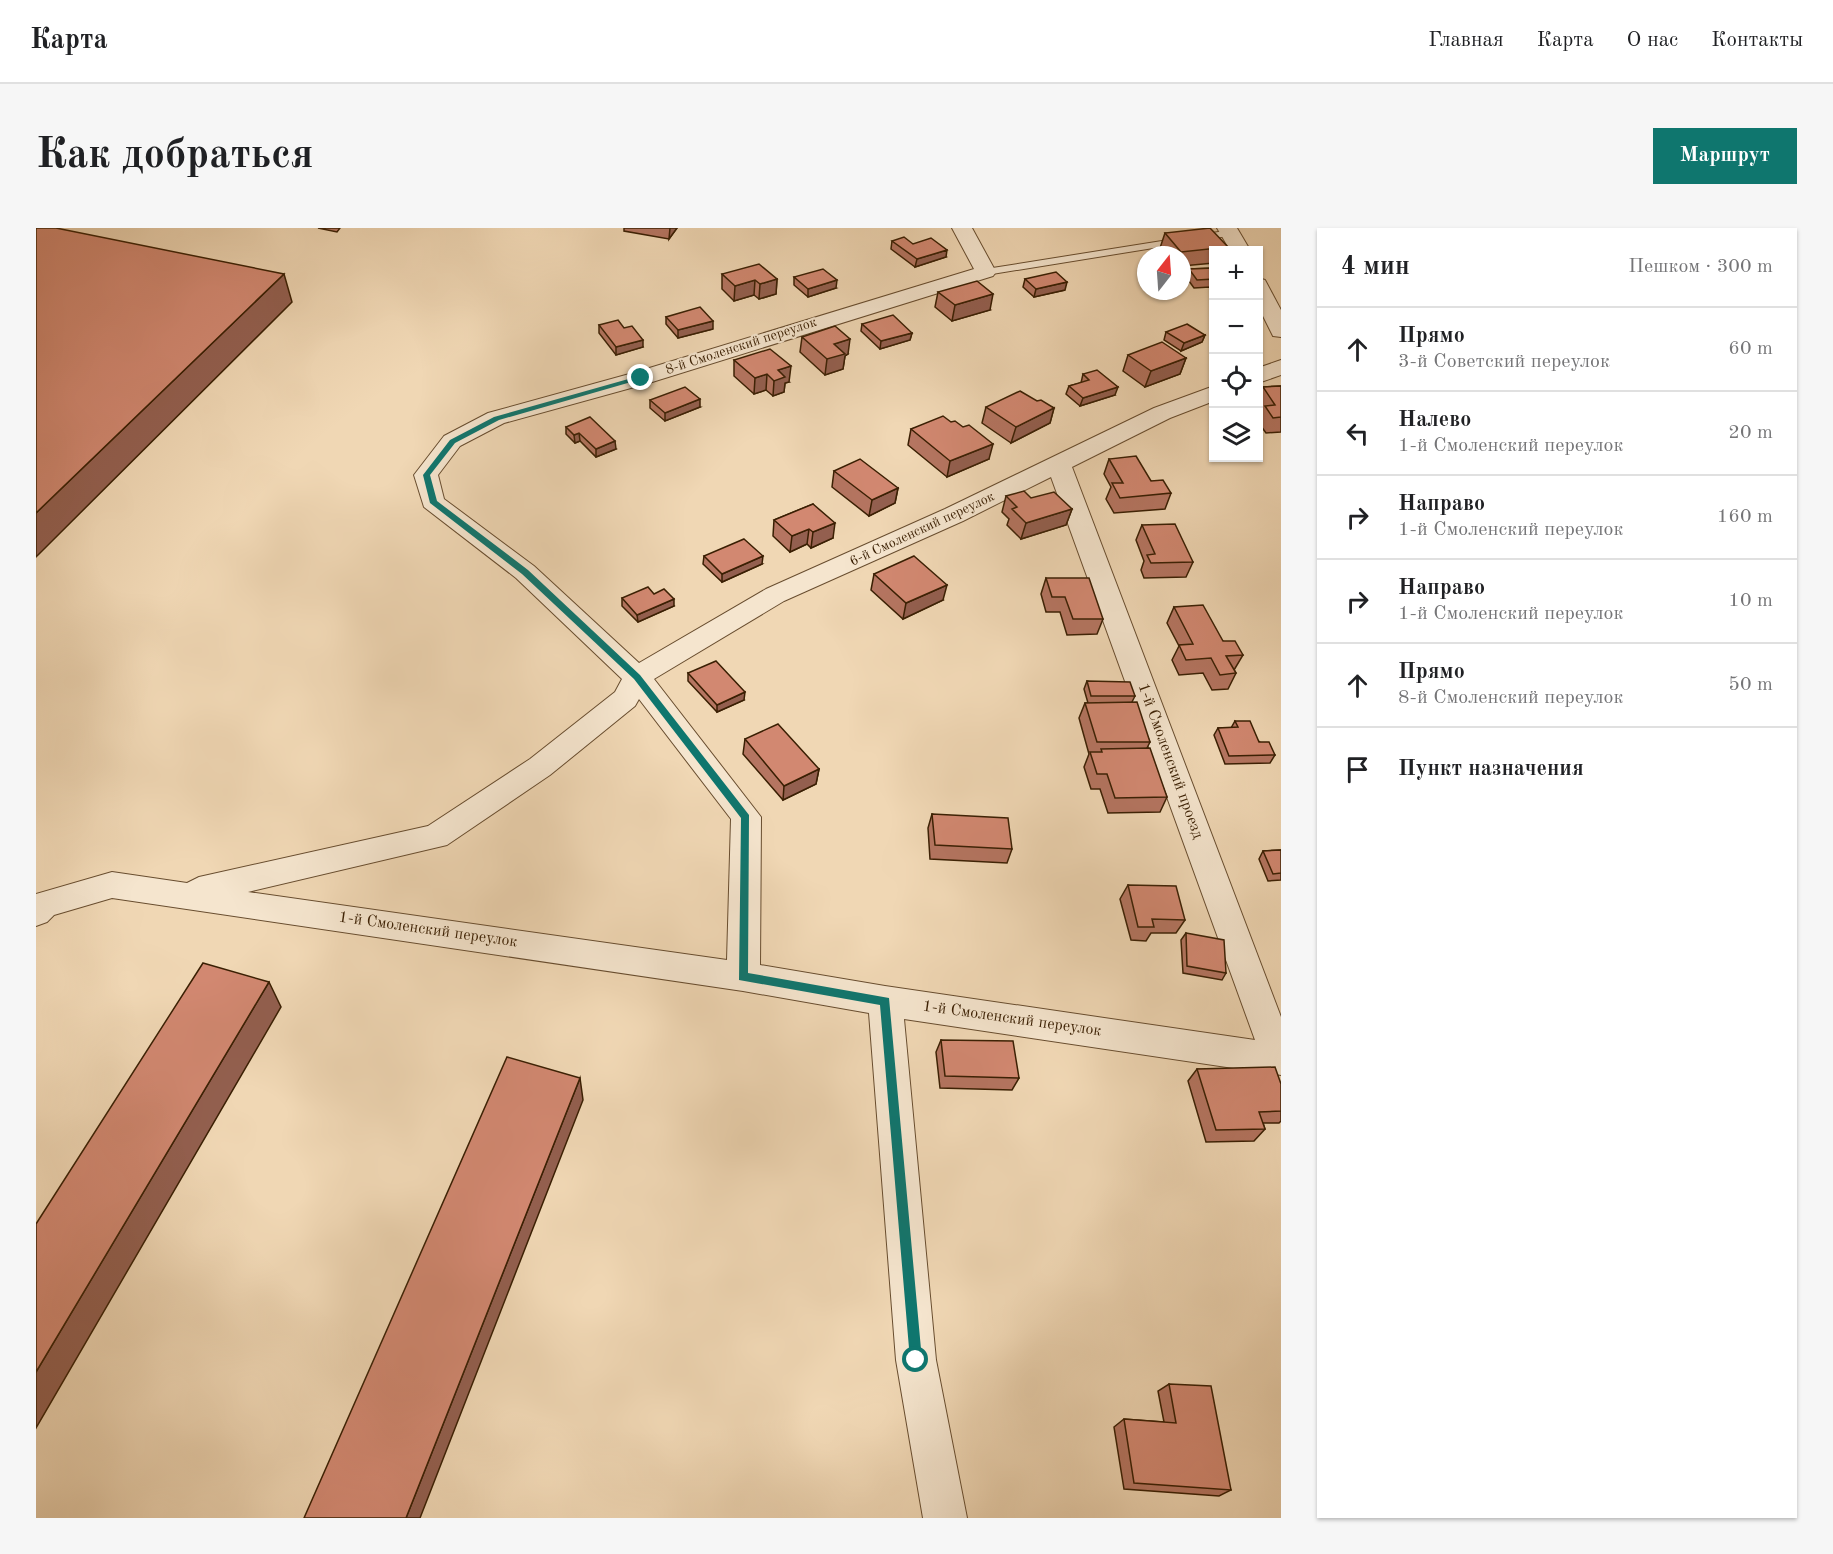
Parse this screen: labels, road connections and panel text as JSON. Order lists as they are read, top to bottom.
{
  "streets": {
    "street": [
      "8-й Смоленский переулок",
      "6-й Смоленский переулок",
      "1-й Смоленский проезд",
      "1-й Смоленский переулок"
    ]
  },
  "crossings": [
    ["8-й Смоленский переулок", "6-й Смоленский переулок"],
    ["6-й Смоленский переулок", "1-й Смоленский проезд"],
    ["1-й Смоленский проезд", "1-й Смоленский переулок"]
  ],
  "north": "top",
  "page": {
    "header": "Карта",
    "nav": [
      "Главная",
      "Карта",
      "О нас",
      "Контакты"
    ],
    "buttons": "Маршрут",
    "title": "Как добраться",
    "heading": ["4 мин", "Пешком · 300 m"],
    "map_buttons": ["+", "−"],
    "list": [
      ["Прямо", "3-й Советский переулок", "60 m"],
      ["Налево", "1-й Смоленский переулок", "20 m"],
      ["Направо", "1-й Смоленский переулок", "160 m"],
      ["Направо", "1-й Смоленский переулок", "10 m"],
      ["Прямо", "8-й Смоленский переулок", "50 m"],
      "Пункт назначения"
    ]
  }
}
